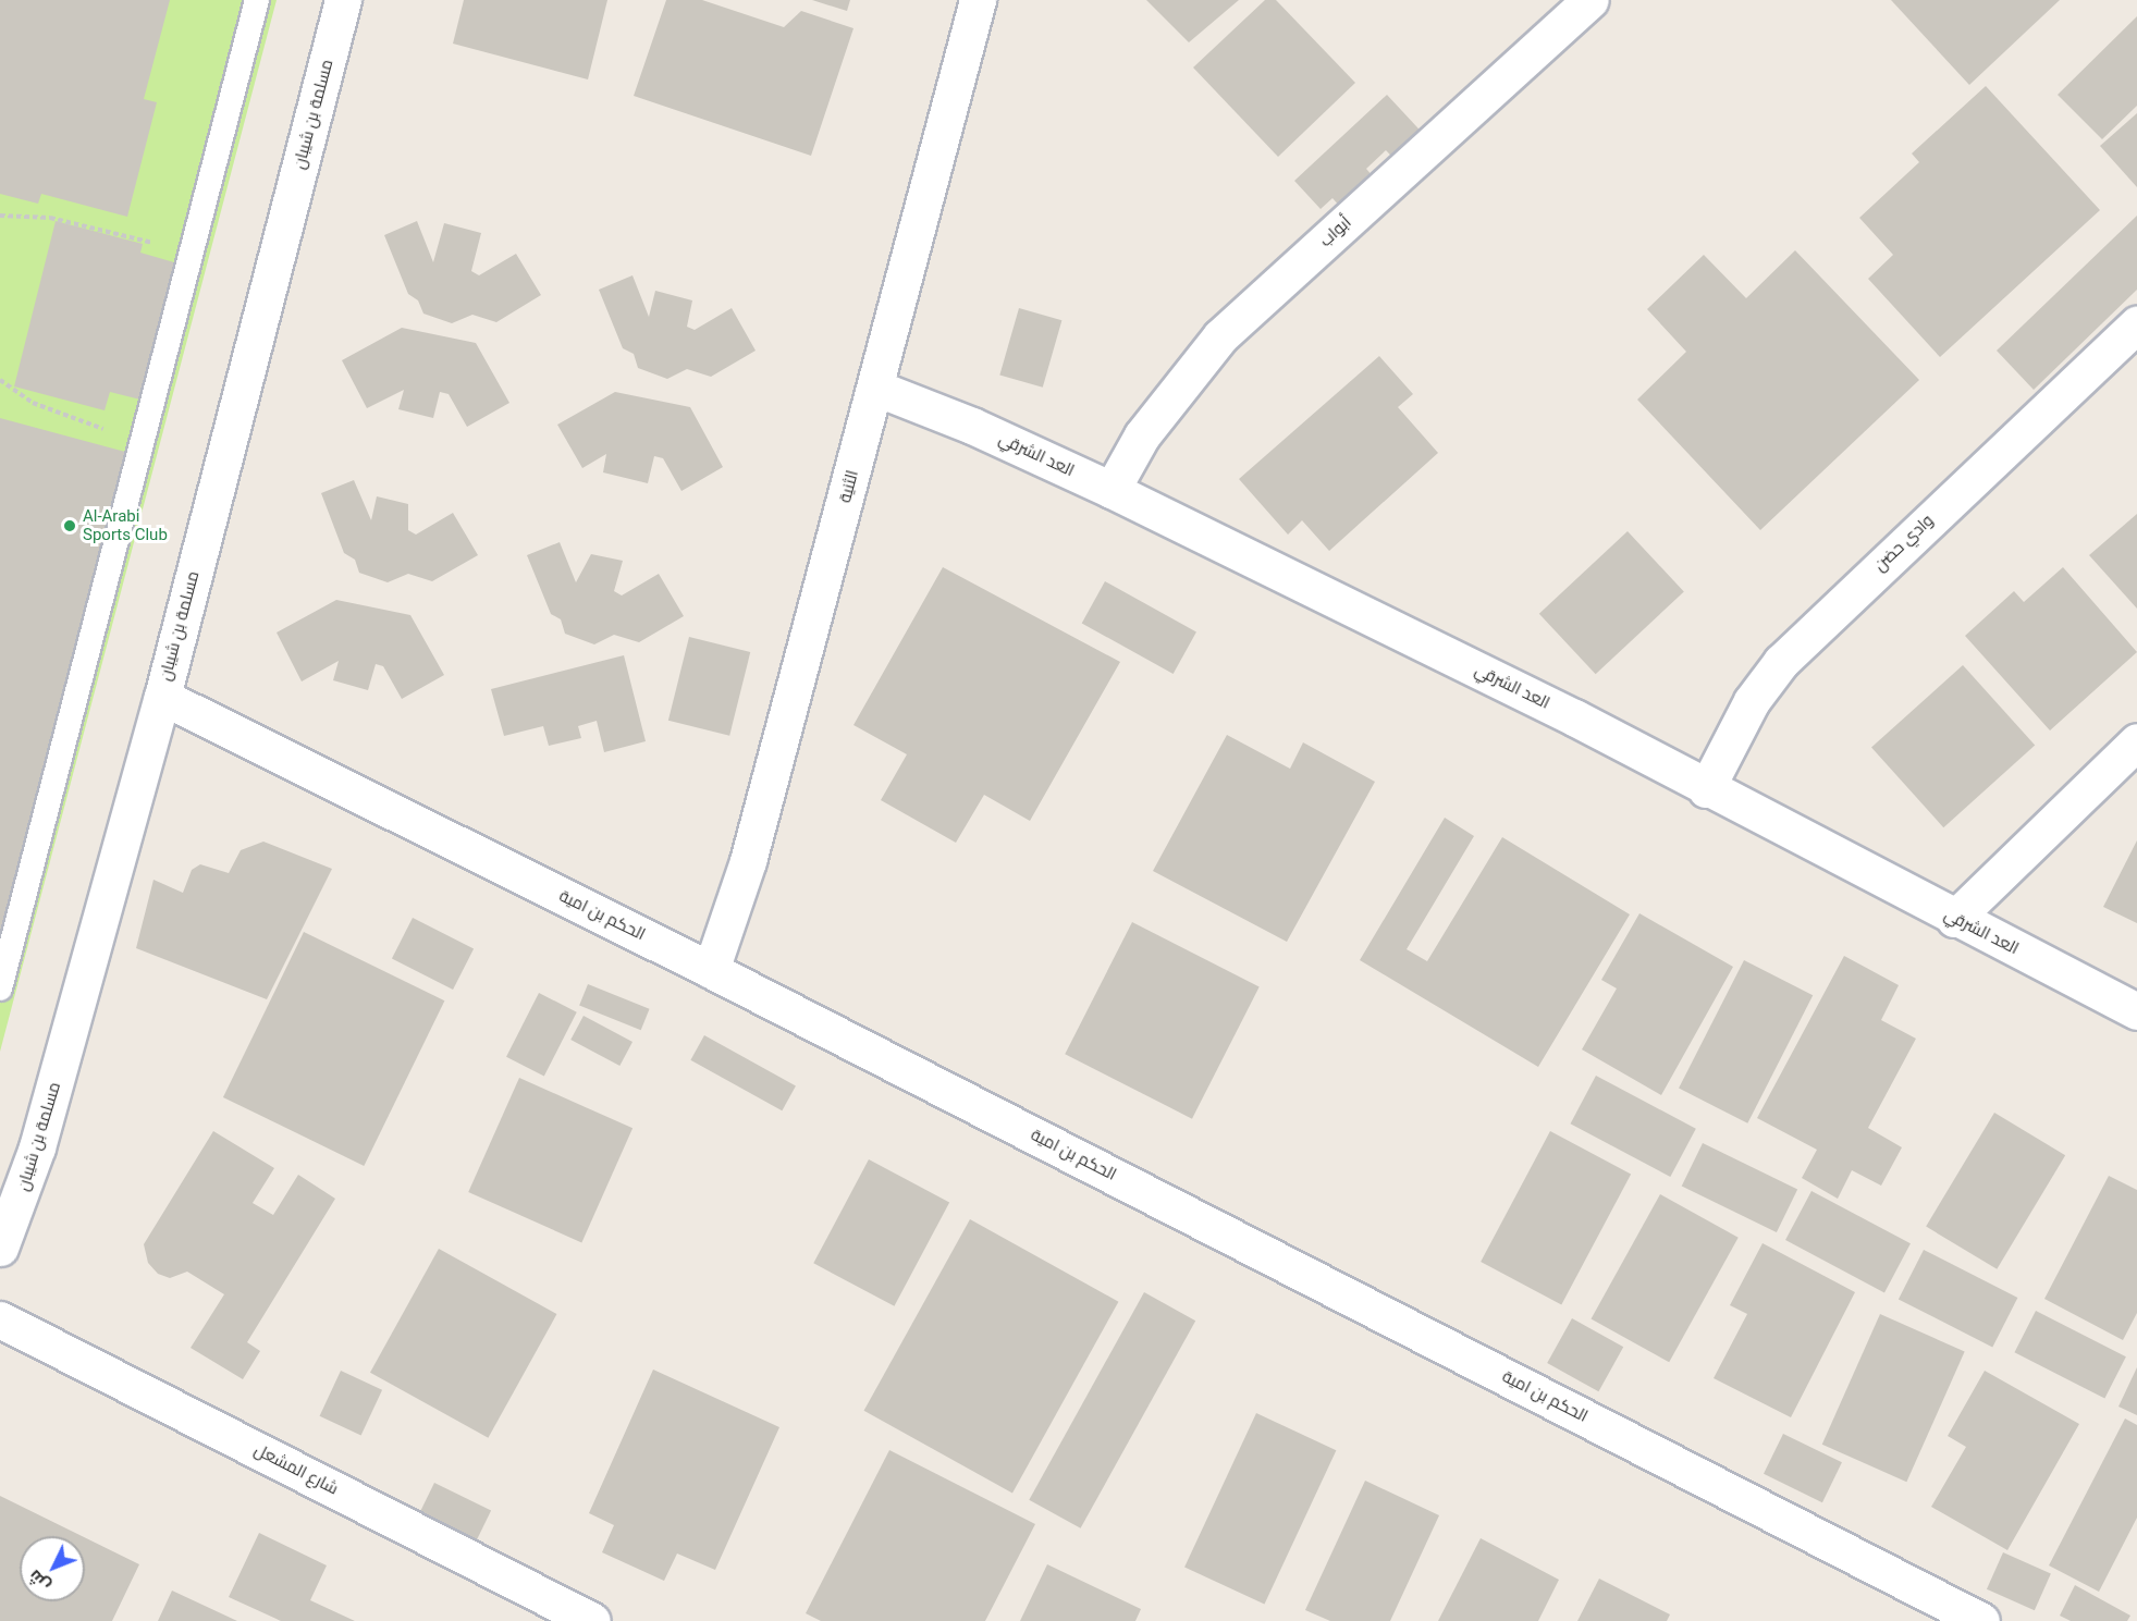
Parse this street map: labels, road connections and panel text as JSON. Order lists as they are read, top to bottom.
{
  "streets": {
    "street": [
      "مسلمة بن شيبان",
      "أبواب",
      "العد الشرقي",
      "الثنية",
      "وادي حضن",
      "الحكم بن امية",
      "شارع المشعل"
    ]
  },
  "crossings": [
    ["مسلمة بن شيبان", "الحكم بن امية"],
    ["أبواب", "العد الشرقي"],
    ["العد الشرقي", "الثنية"],
    ["العد الشرقي", "وادي حضن"],
    ["الثنية", "الحكم بن امية"]
  ],
  "places": ["Al-Arabi Sports Club"],
  "north": "bottom left"
}
